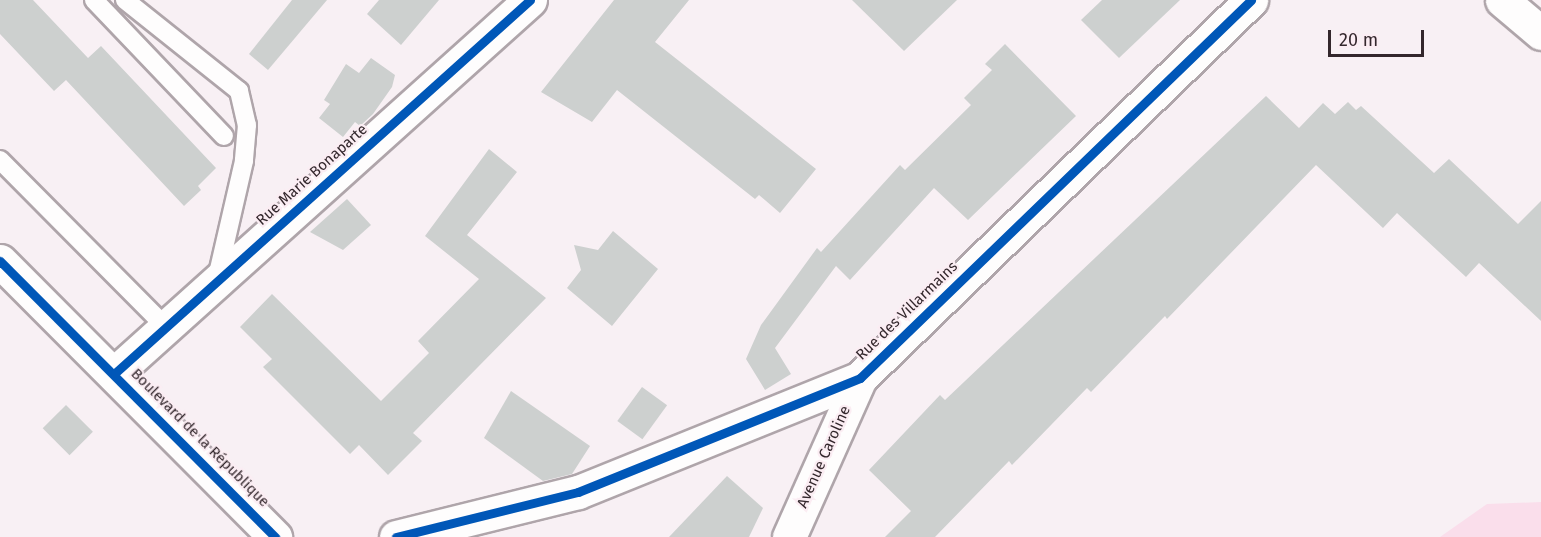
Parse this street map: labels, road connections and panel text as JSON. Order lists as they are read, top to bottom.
{
  "streets": {
    "street": [
      "Rue Marie Bonaparte",
      "Rue des Villarmains",
      "Boulevard de la République",
      "Avenue Caroline"
    ]
  },
  "crossings": [
    ["Rue Marie Bonaparte", "Boulevard de la République"],
    ["Rue des Villarmains", "Avenue Caroline"]
  ],
  "scale_bar": "20 m"
}
